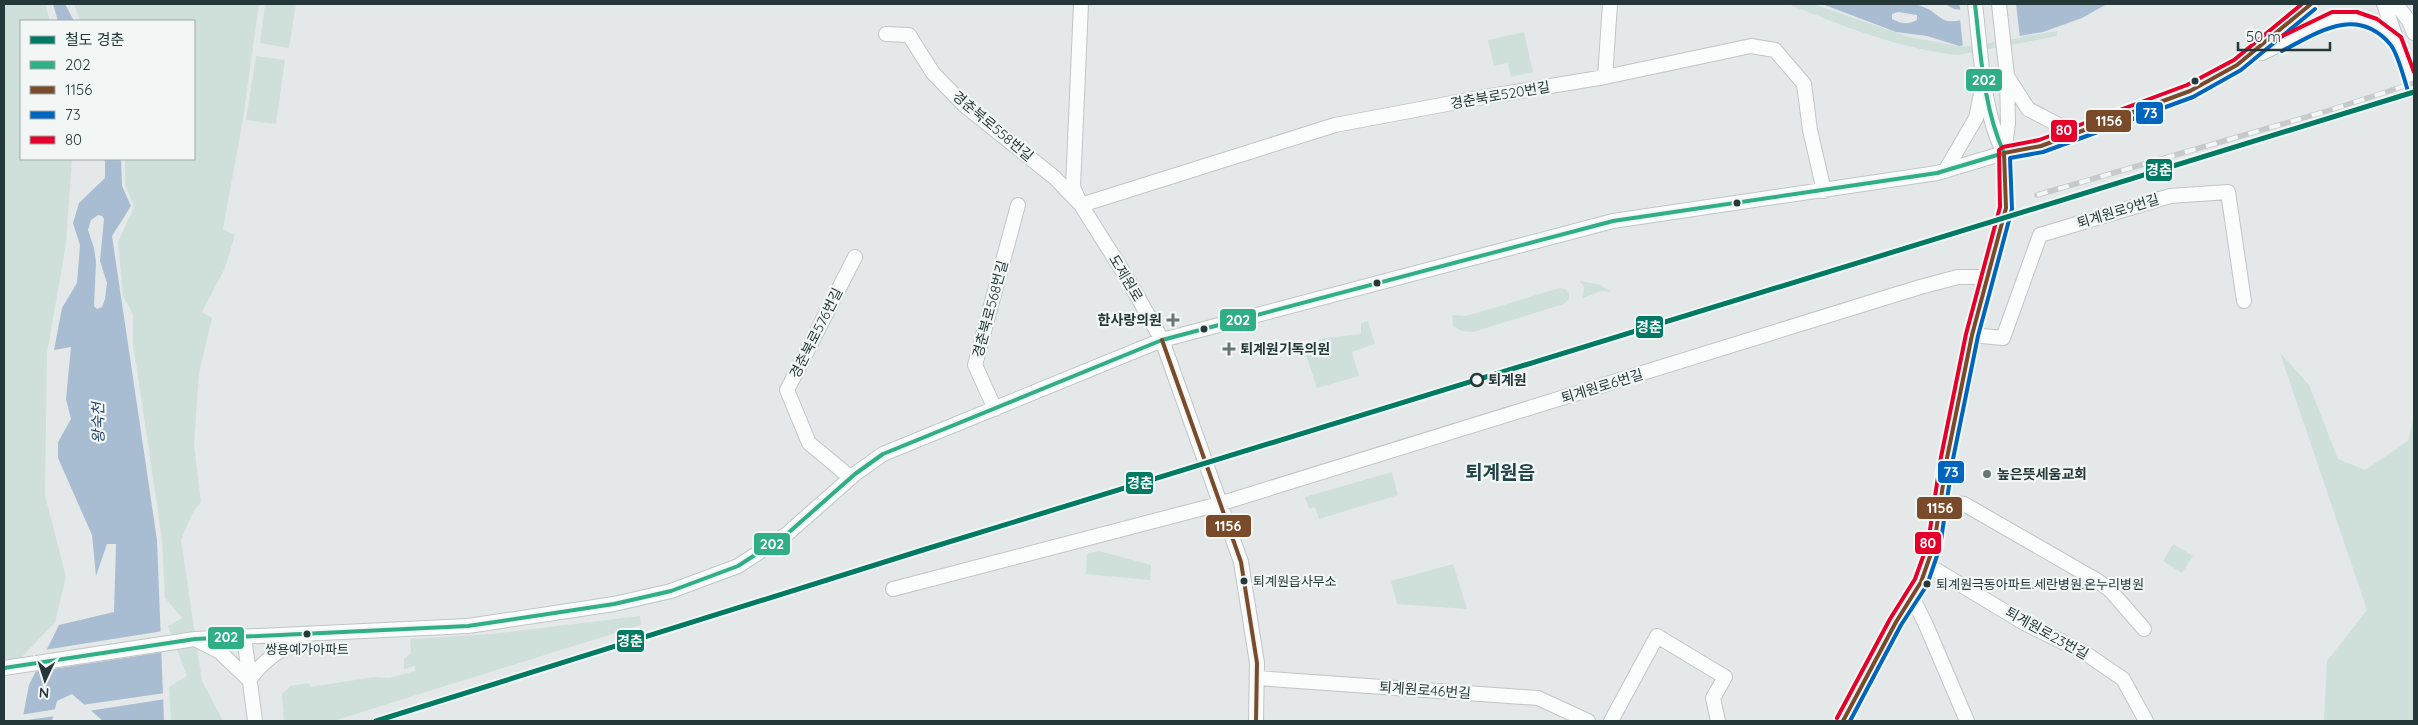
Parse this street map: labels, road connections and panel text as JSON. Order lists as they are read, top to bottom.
{
  "streets": {
    "street": [
      "경춘북로520번길",
      "경춘북로558번길",
      "퇴계원로9번길",
      "도제원로",
      "경춘북로568번길",
      "경춘북로576번길",
      "퇴계원로6번길",
      "퇴계원로23번길",
      "퇴계원로46번길"
    ]
  },
  "crossings": [
    ["경춘북로520번길", "경춘북로558번길"],
    ["경춘북로520번길", "도제원로"],
    ["경춘북로558번길", "도제원로"],
    ["도제원로", "퇴계원로6번길"],
    ["도제원로", "퇴계원로46번길"]
  ],
  "districts": ["퇴계원읍"],
  "water": ["왕숙천"],
  "places": {
    "health": ["한사랑의원", "퇴계원기독의원"],
    "other": [
      "퇴계원",
      "높은뜻세움교회",
      "퇴계원읍사무소",
      "퇴계원극동아파트.세란병원.온누리병원",
      "쌍용예가아파트"
    ]
  },
  "lines": [
    "transit line 202",
    "transit line 1156",
    "transit line 80",
    "transit line 73",
    "rail line 경춘"
  ],
  "legend": [
    "철도 경춘",
    "202",
    "1156",
    "73",
    "80"
  ],
  "scale_bar": "50 m",
  "north": "bottom"
}
